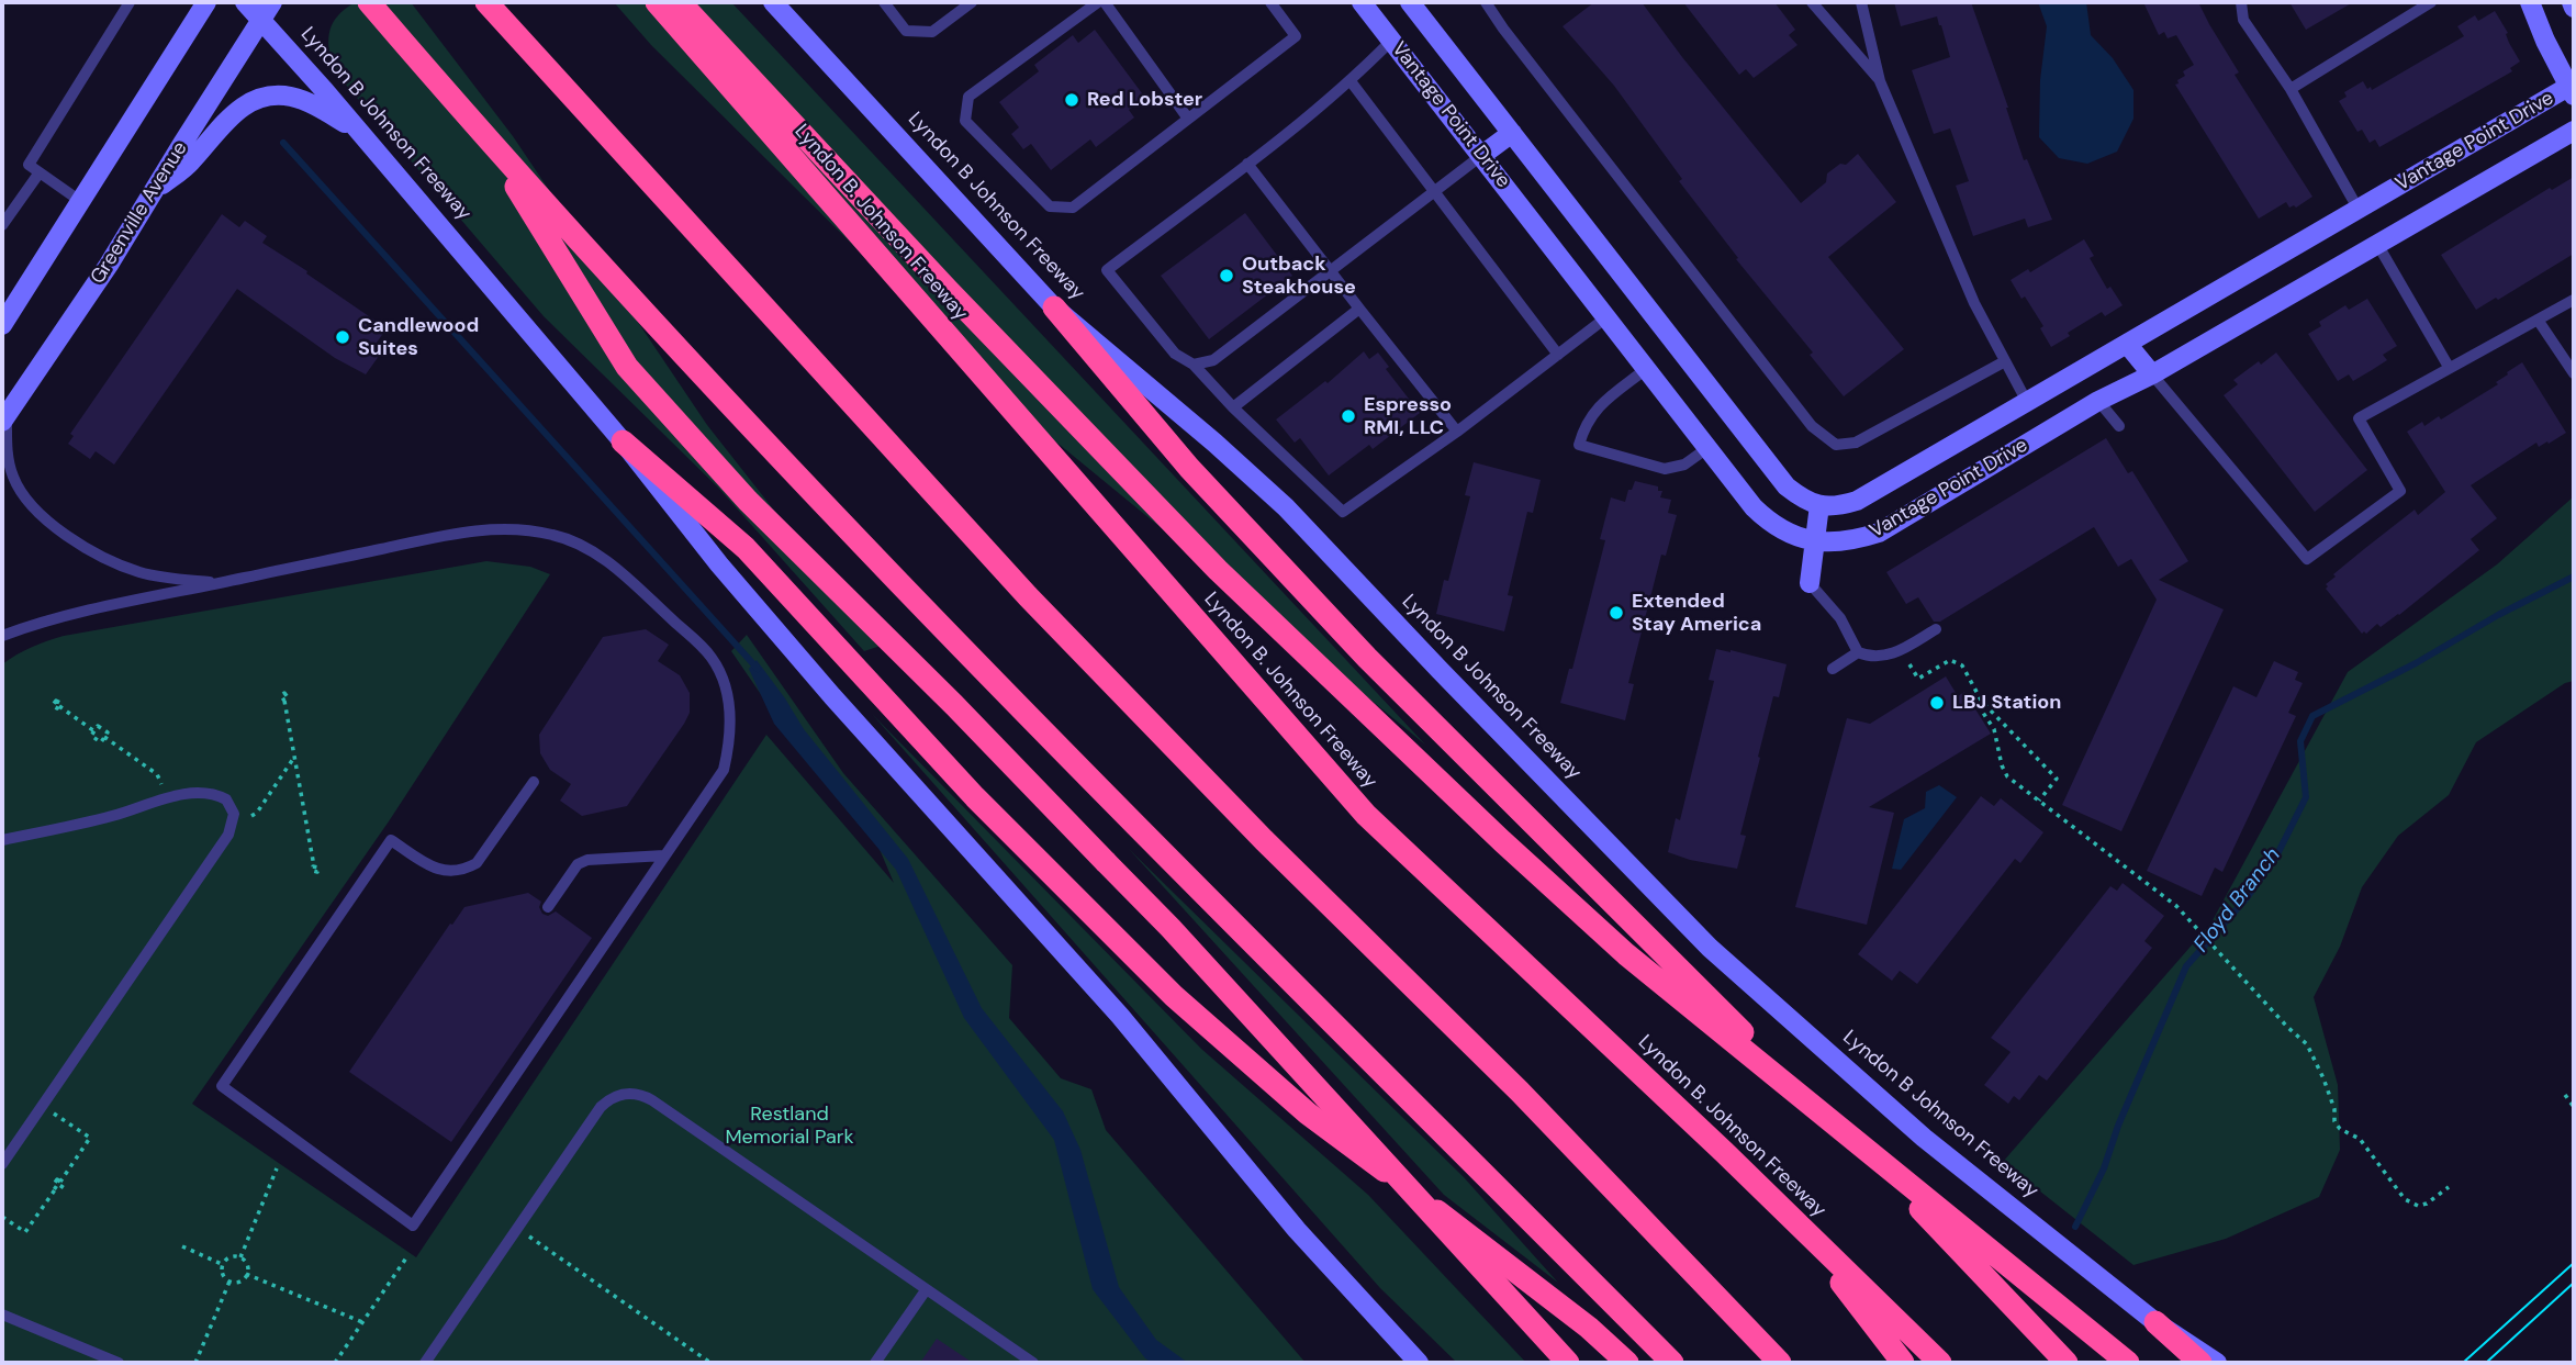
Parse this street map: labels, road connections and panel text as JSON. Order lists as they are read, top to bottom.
{
  "streets": {
    "highway": ["Lyndon B. Johnson Freeway"],
    "main road": ["Vantage Point Drive", "Lyndon B Johnson Freeway", "Greenville Avenue"]
  },
  "crossings": [
    ["Lyndon B Johnson Freeway", "Greenville Avenue"]
  ],
  "water": ["Floyd Branch"],
  "parks": ["Restland Memorial Park"],
  "places": [
    "Red Lobster",
    "Outback Steakhouse",
    "Candlewood Suites",
    "Espresso RMI, LLC",
    "Extended Stay America",
    "LBJ Station"
  ]
}
